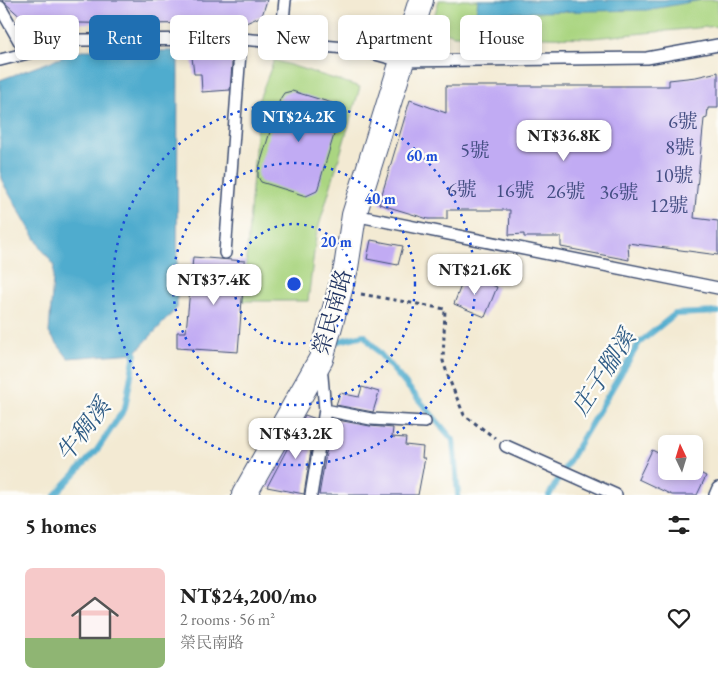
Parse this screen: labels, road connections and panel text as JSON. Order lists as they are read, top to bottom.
{
  "streets": {
    "street": ["榮民南路"]
  },
  "water": ["庄子腳溪", "牛稠溪"],
  "house_numbers": [
    "6號",
    "8號",
    "5號",
    "10號",
    "6號",
    "16號",
    "26號",
    "36號",
    "12號"
  ],
  "north": "top",
  "page": {
    "chip": [
      "Buy",
      "Rent",
      "Filters",
      "New",
      "Apartment",
      "House"
    ],
    "price": [
      "NT$24.2K",
      "NT$36.8K",
      "NT$21.6K",
      "NT$37.4K",
      "NT$43.2K"
    ],
    "heading": "5 homes",
    "list": [
      {
        "name": "NT$24,200/mo",
        "note": "2 rooms · 56 m² · 榮民南路"
      }
    ]
  },
  "rings": ["60 m", "40 m", "20 m"]
}
